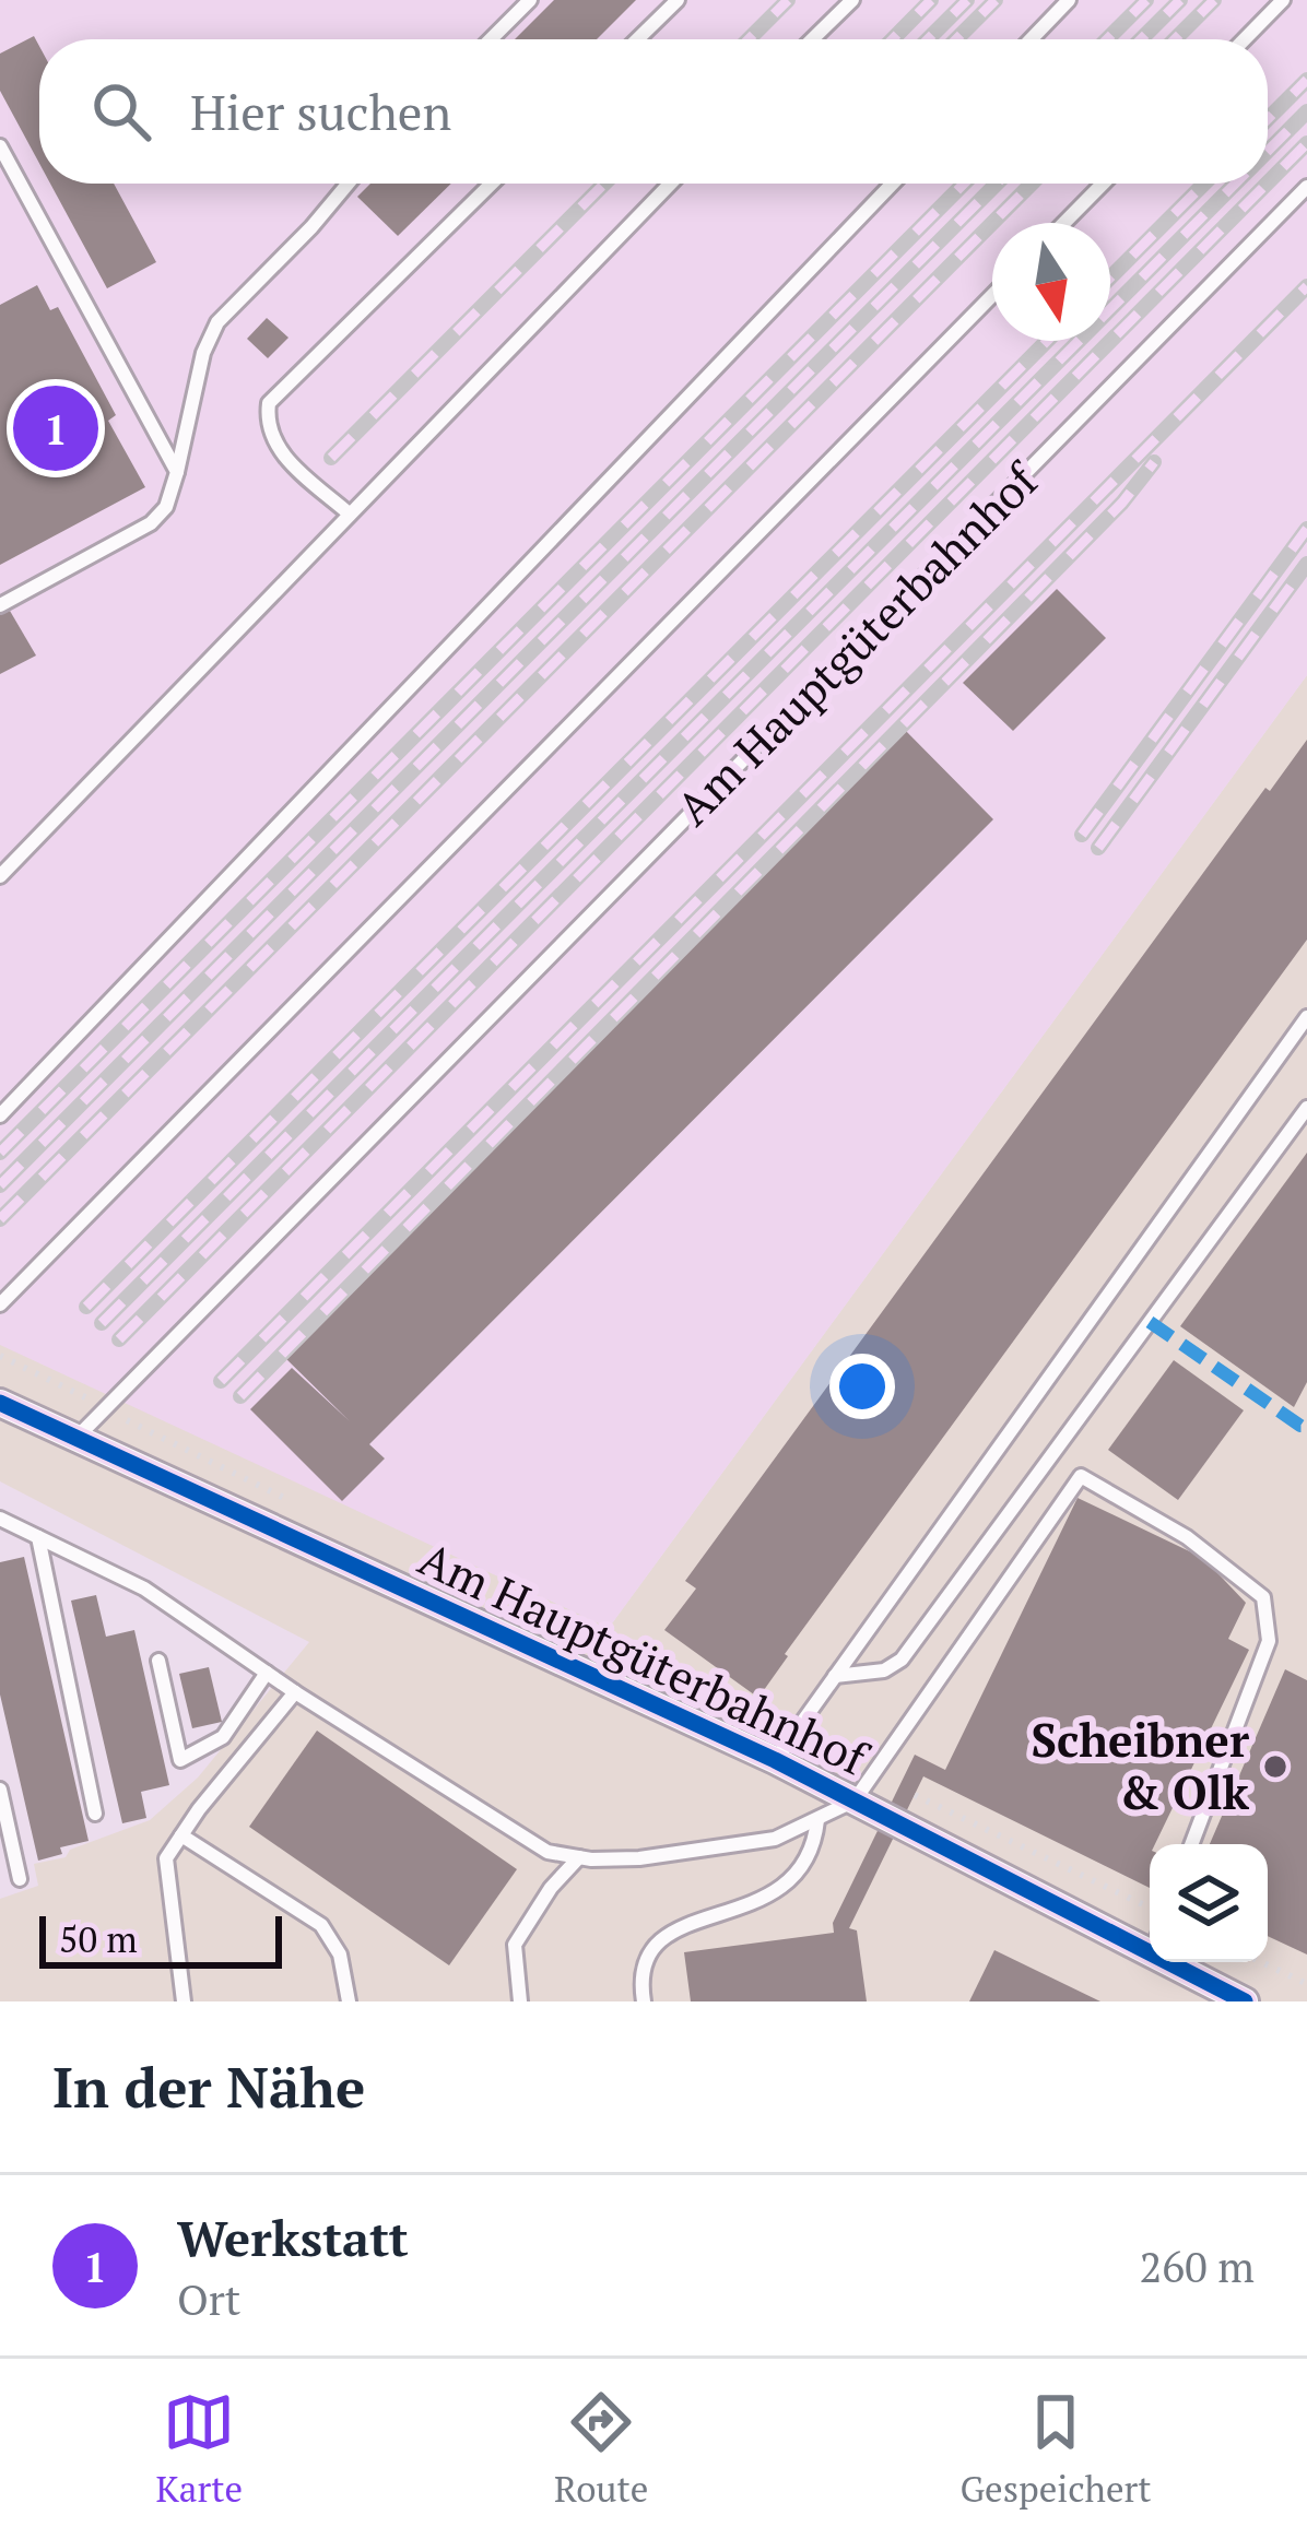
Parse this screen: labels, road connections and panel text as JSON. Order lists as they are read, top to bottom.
{
  "streets": {
    "street": ["Am Hauptgüterbahnhof"]
  },
  "places": ["Scheibner & Olk"],
  "scale_bar": "50 m",
  "north": "bottom",
  "page": {
    "search": "Hier suchen",
    "pins": "1",
    "scale": "50 m",
    "heading": "In der Nähe",
    "list": [
      {
        "mark": "1",
        "name": "Werkstatt",
        "note": "Ort",
        "value": "260 m"
      }
    ],
    "nav": ["Karte", "Route", "Gespeichert"]
  }
}
